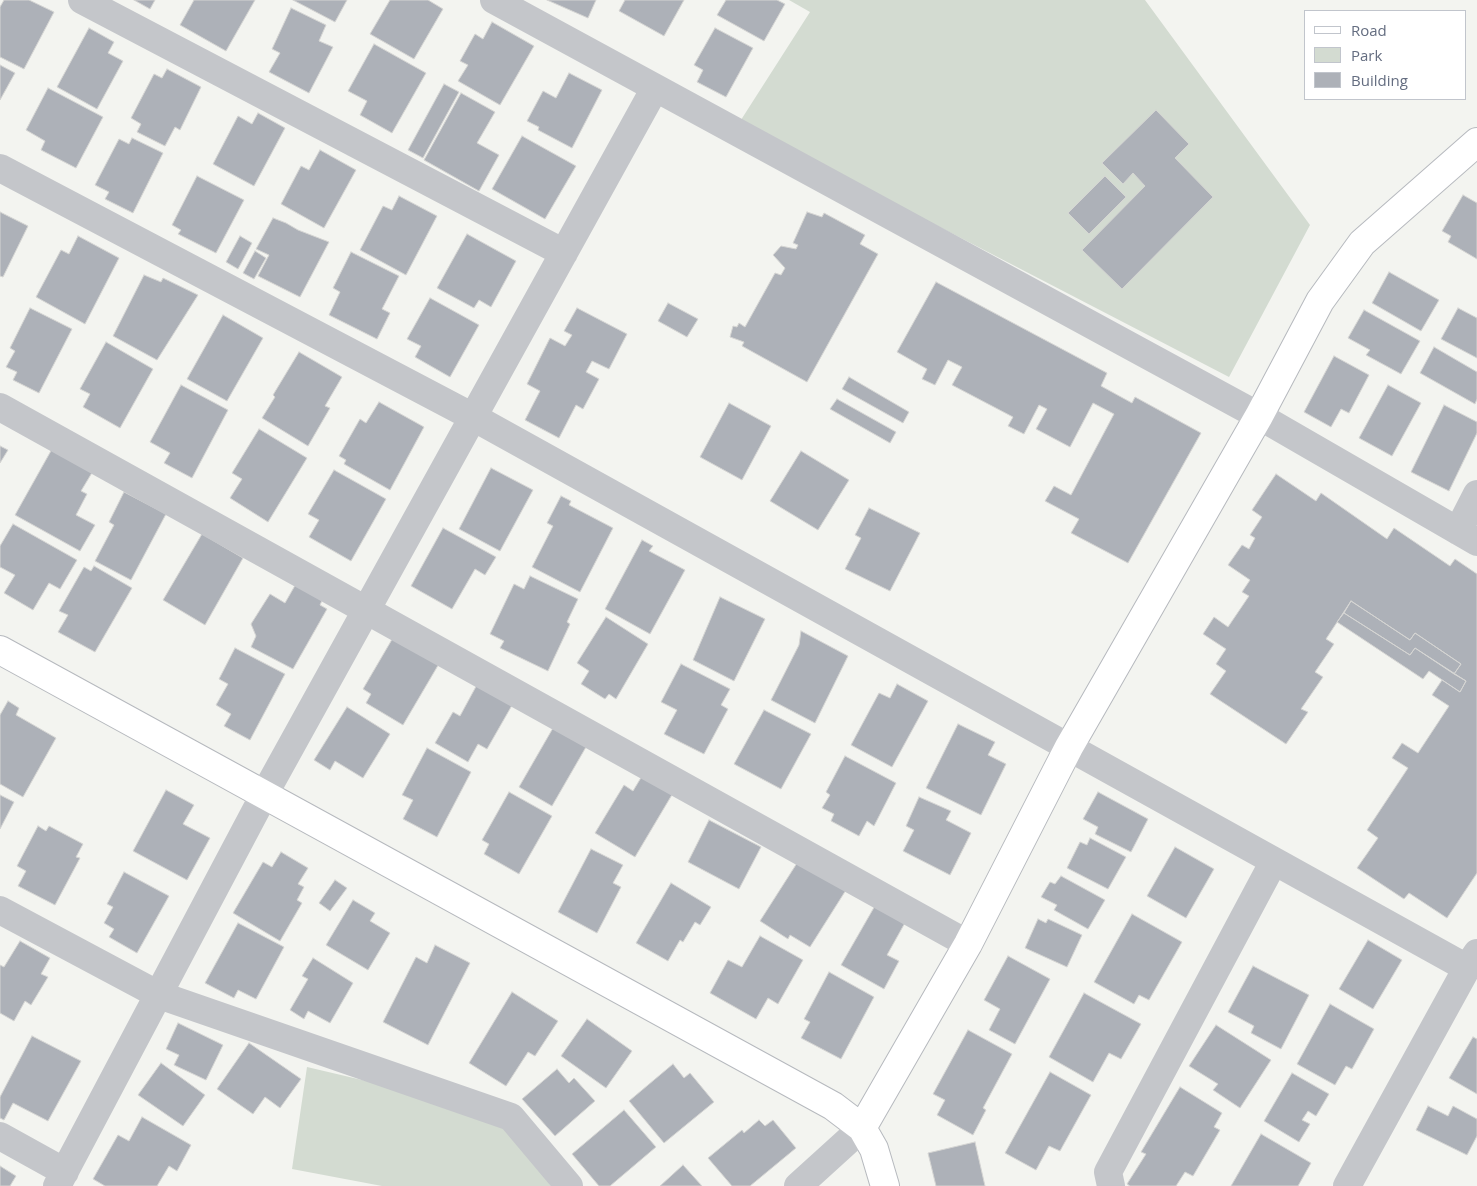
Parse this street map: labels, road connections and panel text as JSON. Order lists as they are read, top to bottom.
{
  "legend": ["Road", "Park", "Building"]
}
